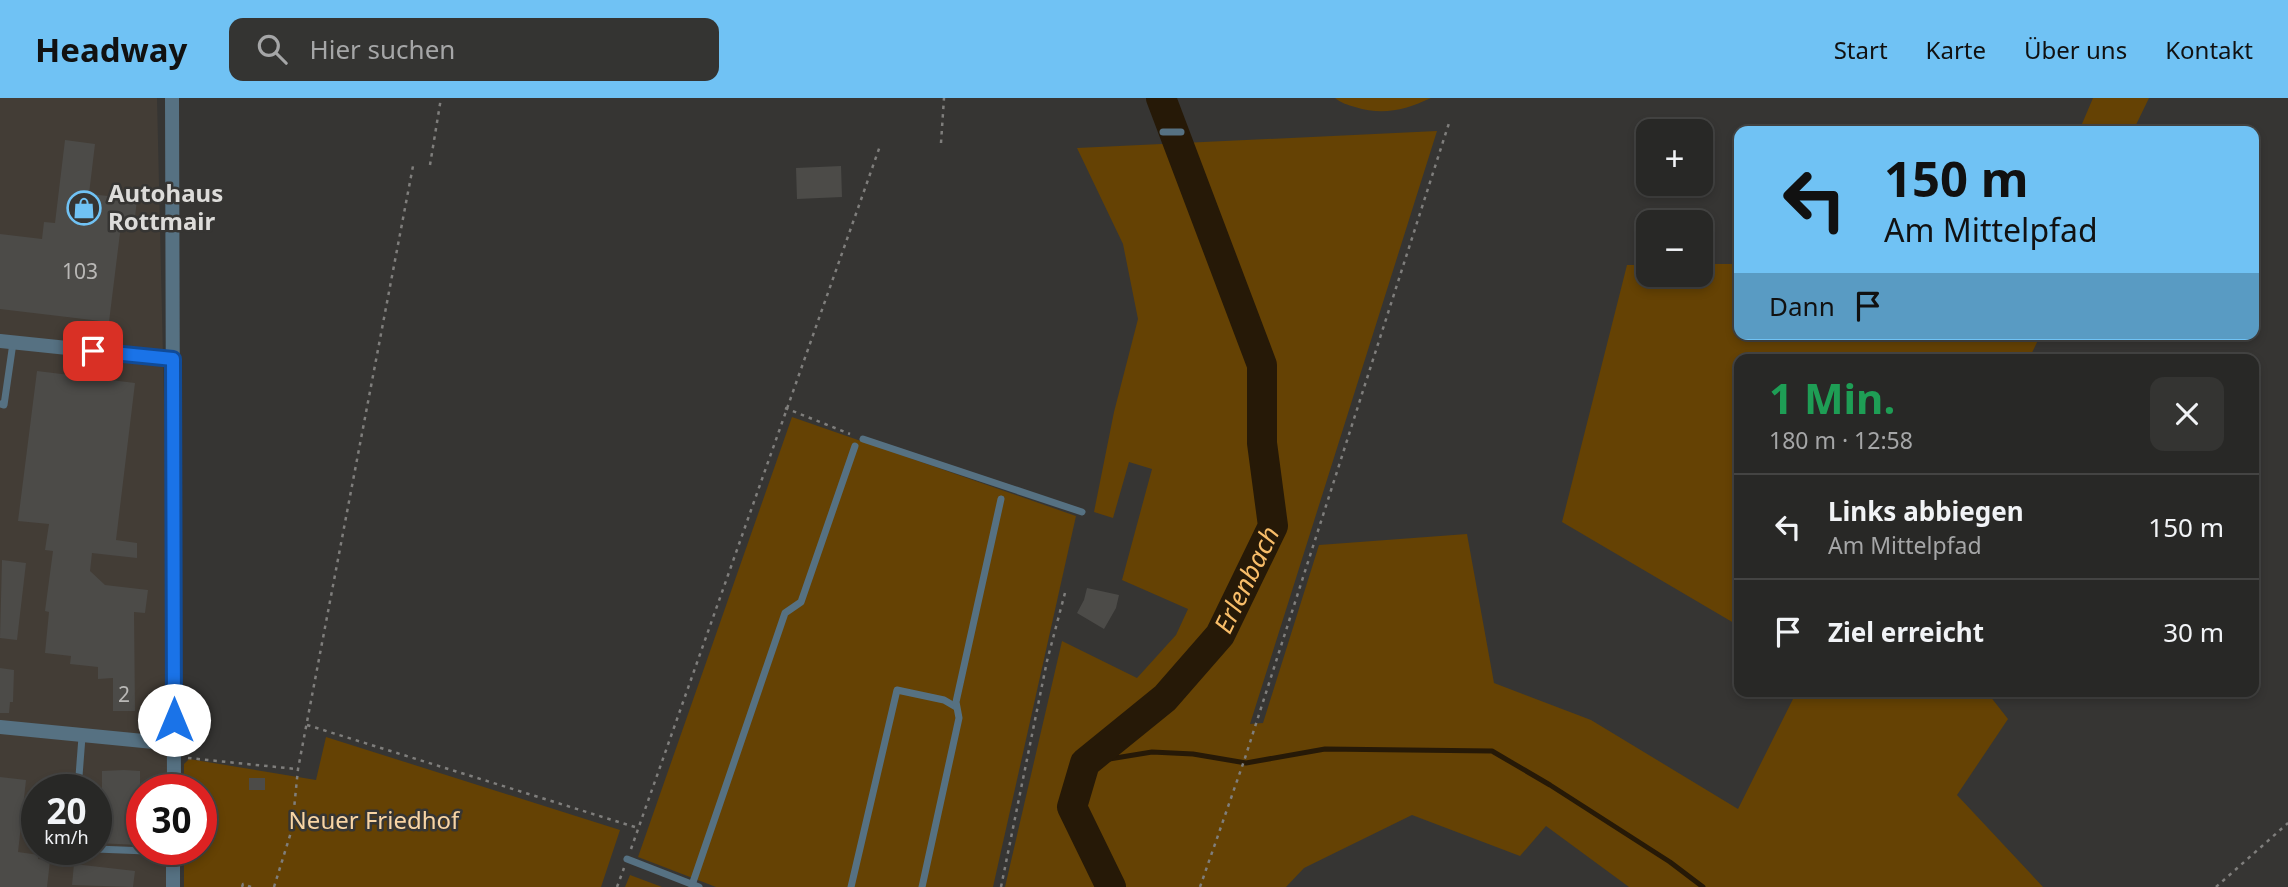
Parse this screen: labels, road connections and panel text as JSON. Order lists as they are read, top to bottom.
{
  "water": ["Erlenbach"],
  "parks": ["Neuer Friedhof"],
  "places": {
    "shop": ["Autohaus Rottmair"]
  },
  "house_numbers": ["103", "2"],
  "page": {
    "header": "Headway",
    "search": "Hier suchen",
    "nav": [
      "Start",
      "Karte",
      "Über uns",
      "Kontakt"
    ],
    "map_buttons": ["+", "−"],
    "turn": ["150 m", "Am Mittelpfad"],
    "then": "Dann",
    "heading": ["1 Min.", "180 m · 12:58"],
    "list": [
      {
        "name": "Links abbiegen",
        "note": "Am Mittelpfad",
        "value": "150 m"
      },
      {
        "name": "Ziel erreicht",
        "value": "30 m"
      }
    ],
    "speed": "20 km/h",
    "limit": "30"
  }
}
